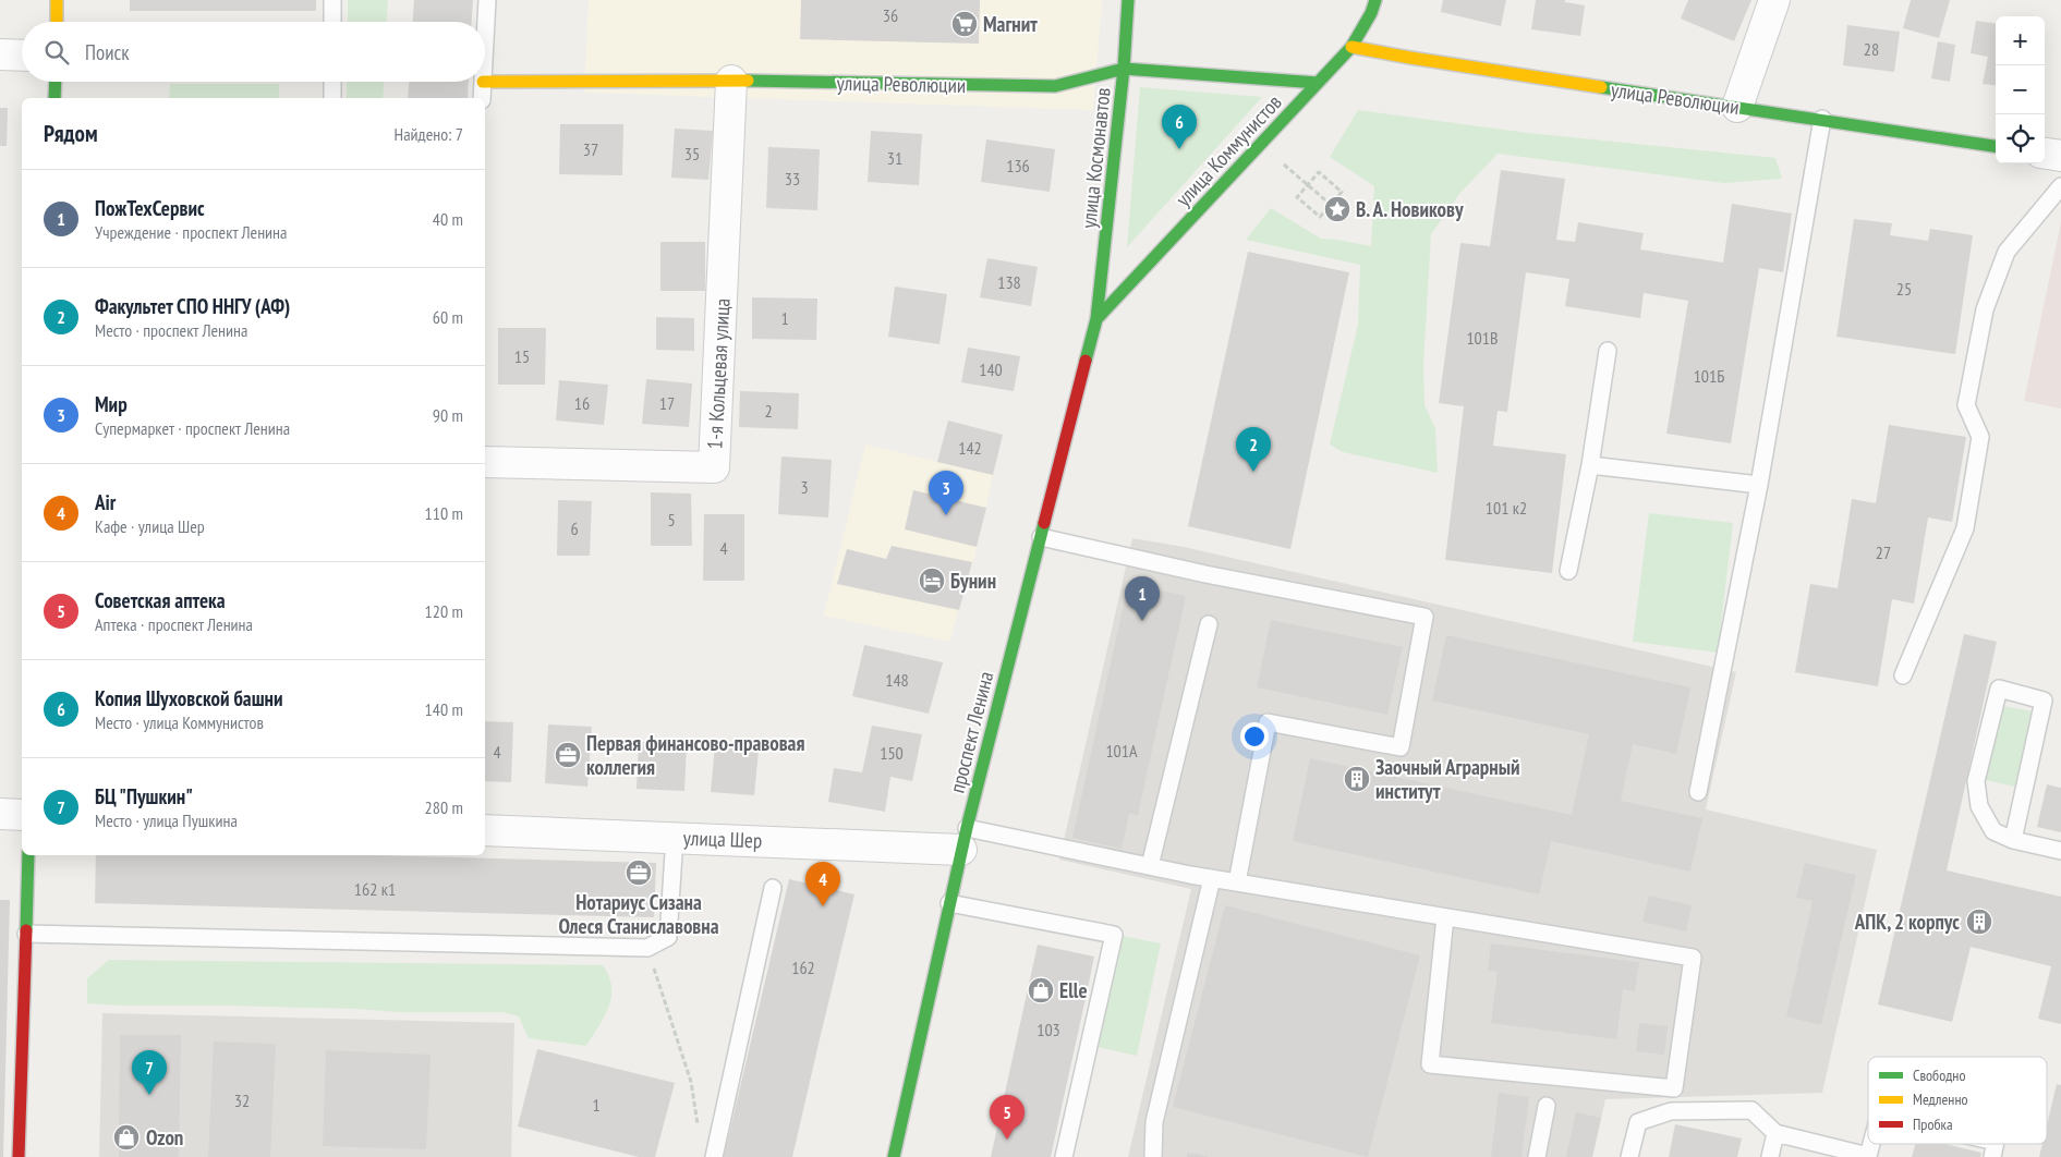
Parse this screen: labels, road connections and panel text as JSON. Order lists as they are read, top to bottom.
{
  "streets": {
    "street": [
      "улица Революции",
      "улица Коммунистов",
      "улица Космонавтов",
      "1-я Кольцевая улица",
      "проспект Ленина",
      "улица Шер"
    ]
  },
  "crossings": [
    ["улица Революции", "улица Коммунистов"],
    ["улица Революции", "улица Космонавтов"],
    ["улица Революции", "1-я Кольцевая улица"],
    ["улица Коммунистов", "улица Космонавтов"],
    ["улица Коммунистов", "проспект Ленина"],
    ["улица Космонавтов", "проспект Ленина"],
    ["проспект Ленина", "улица Шер"]
  ],
  "places": {
    "supermarket": ["Магнит"],
    "place": ["В. А. Новикову"],
    "hotel": ["Бунин"],
    "office": ["Первая финансово-правовая коллегия", "Нотариус Сизана Олеся Станиславовна"],
    "building": ["Заочный Аграрный институт", "АПК, 2 корпус"],
    "shop": ["Elle", "Ozon"]
  },
  "house_numbers": [
    "36",
    "28",
    "37",
    "35",
    "31",
    "136",
    "33",
    "138",
    "25",
    "1",
    "101В",
    "15",
    "140",
    "101Б",
    "16",
    "17",
    "2",
    "142",
    "3",
    "101 к2",
    "5",
    "6",
    "4",
    "27",
    "148",
    "101А",
    "4",
    "150",
    "162 к1",
    "162",
    "103",
    "32",
    "1"
  ],
  "legend": ["Свободно", "Медленно", "Пробка"],
  "page": {
    "map_buttons": ["+", "−"],
    "search": "Поиск",
    "heading": ["Рядом", "Найдено: 7"],
    "pins": [
      "6",
      "2",
      "3",
      "1",
      "4",
      "7",
      "5"
    ],
    "list": [
      {
        "mark": "1",
        "name": "ПожТехСервис",
        "note": "Учреждение · проспект Ленина",
        "value": "40 m"
      },
      {
        "mark": "2",
        "name": "Факультет СПО ННГУ (АФ)",
        "note": "Место · проспект Ленина",
        "value": "60 m"
      },
      {
        "mark": "3",
        "name": "Мир",
        "note": "Супермаркет · проспект Ленина",
        "value": "90 m"
      },
      {
        "mark": "4",
        "name": "Air",
        "note": "Кафе · улица Шер",
        "value": "110 m"
      },
      {
        "mark": "5",
        "name": "Советская аптека",
        "note": "Аптека · проспект Ленина",
        "value": "120 m"
      },
      {
        "mark": "6",
        "name": "Копия Шуховской башни",
        "note": "Место · улица Коммунистов",
        "value": "140 m"
      },
      {
        "mark": "7",
        "name": "БЦ \"Пушкин\"",
        "note": "Место · улица Пушкина",
        "value": "280 m"
      }
    ]
  }
}
